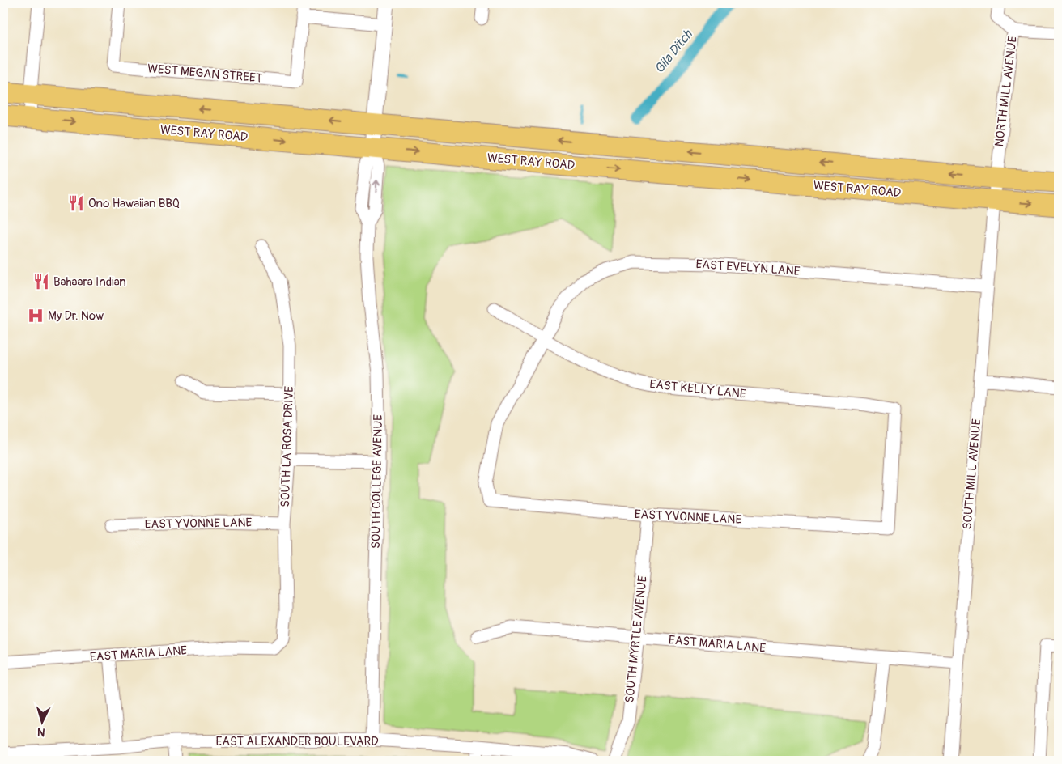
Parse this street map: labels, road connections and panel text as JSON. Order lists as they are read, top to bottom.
{
  "streets": {
    "main road": ["WEST RAY ROAD"],
    "street": [
      "WEST MEGAN STREET",
      "NORTH MILL AVENUE",
      "EAST EVELYN LANE",
      "EAST KELLY LANE",
      "SOUTH LA ROSA DRIVE",
      "SOUTH MILL AVENUE",
      "SOUTH COLLEGE AVENUE",
      "EAST YVONNE LANE",
      "SOUTH MYRTLE AVENUE",
      "EAST MARIA LANE",
      "EAST ALEXANDER BOULEVARD"
    ]
  },
  "crossings": [
    ["NORTH MILL AVENUE", "WEST RAY ROAD"],
    ["NORTH MILL AVENUE", "SOUTH MILL AVENUE"],
    ["WEST RAY ROAD", "SOUTH MILL AVENUE"],
    ["WEST RAY ROAD", "SOUTH COLLEGE AVENUE"],
    ["EAST EVELYN LANE", "EAST KELLY LANE"],
    ["EAST EVELYN LANE", "SOUTH MILL AVENUE"],
    ["EAST EVELYN LANE", "EAST YVONNE LANE"],
    ["EAST KELLY LANE", "EAST YVONNE LANE"],
    ["SOUTH LA ROSA DRIVE", "EAST YVONNE LANE"],
    ["SOUTH LA ROSA DRIVE", "EAST MARIA LANE"],
    ["SOUTH MILL AVENUE", "EAST MARIA LANE"],
    ["SOUTH COLLEGE AVENUE", "EAST ALEXANDER BOULEVARD"],
    ["EAST YVONNE LANE", "SOUTH MYRTLE AVENUE"],
    ["SOUTH MYRTLE AVENUE", "EAST MARIA LANE"]
  ],
  "water": ["Gila Ditch"],
  "places": {
    "restaurant": ["Ono Hawaiian BBQ", "Bahaara Indian"],
    "hospital": ["My Dr. Now"]
  },
  "north": "bottom"
}
